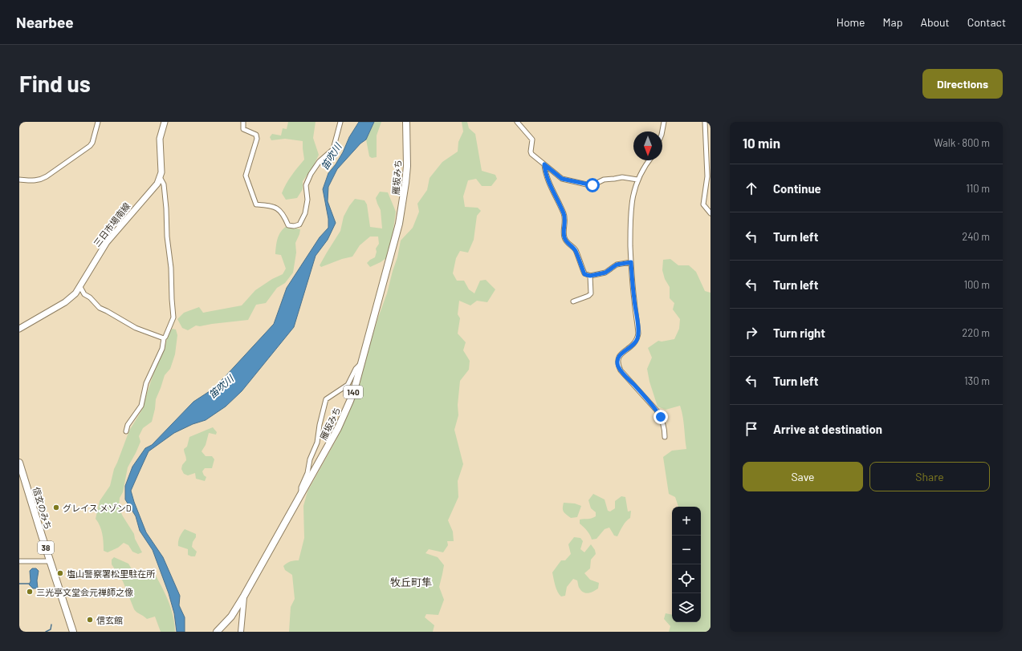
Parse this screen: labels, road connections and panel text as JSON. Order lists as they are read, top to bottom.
{
  "streets": {
    "main road": [
      "雁坂みち",
      "三日市場南線",
      "140",
      "信玄のみち",
      "38"
    ]
  },
  "districts": ["牧丘町隼"],
  "water": ["笛吹川"],
  "places": [
    "グレイス メゾンD",
    "塩山警察署松里駐在所",
    "三光亭文堂会元禅師之像",
    "信玄館"
  ],
  "north": "bottom",
  "page": {
    "header": "Nearbee",
    "nav": [
      "Home",
      "Map",
      "About",
      "Contact"
    ],
    "buttons": [
      "Directions",
      ["Save", "Share"]
    ],
    "title": "Find us",
    "heading": ["10 min", "Walk · 800 m"],
    "list": [
      ["Continue", "110 m"],
      ["Turn left", "240 m"],
      ["Turn left", "100 m"],
      ["Turn right", "220 m"],
      ["Turn left", "130 m"],
      "Arrive at destination"
    ],
    "map_buttons": ["+", "−"]
  }
}
